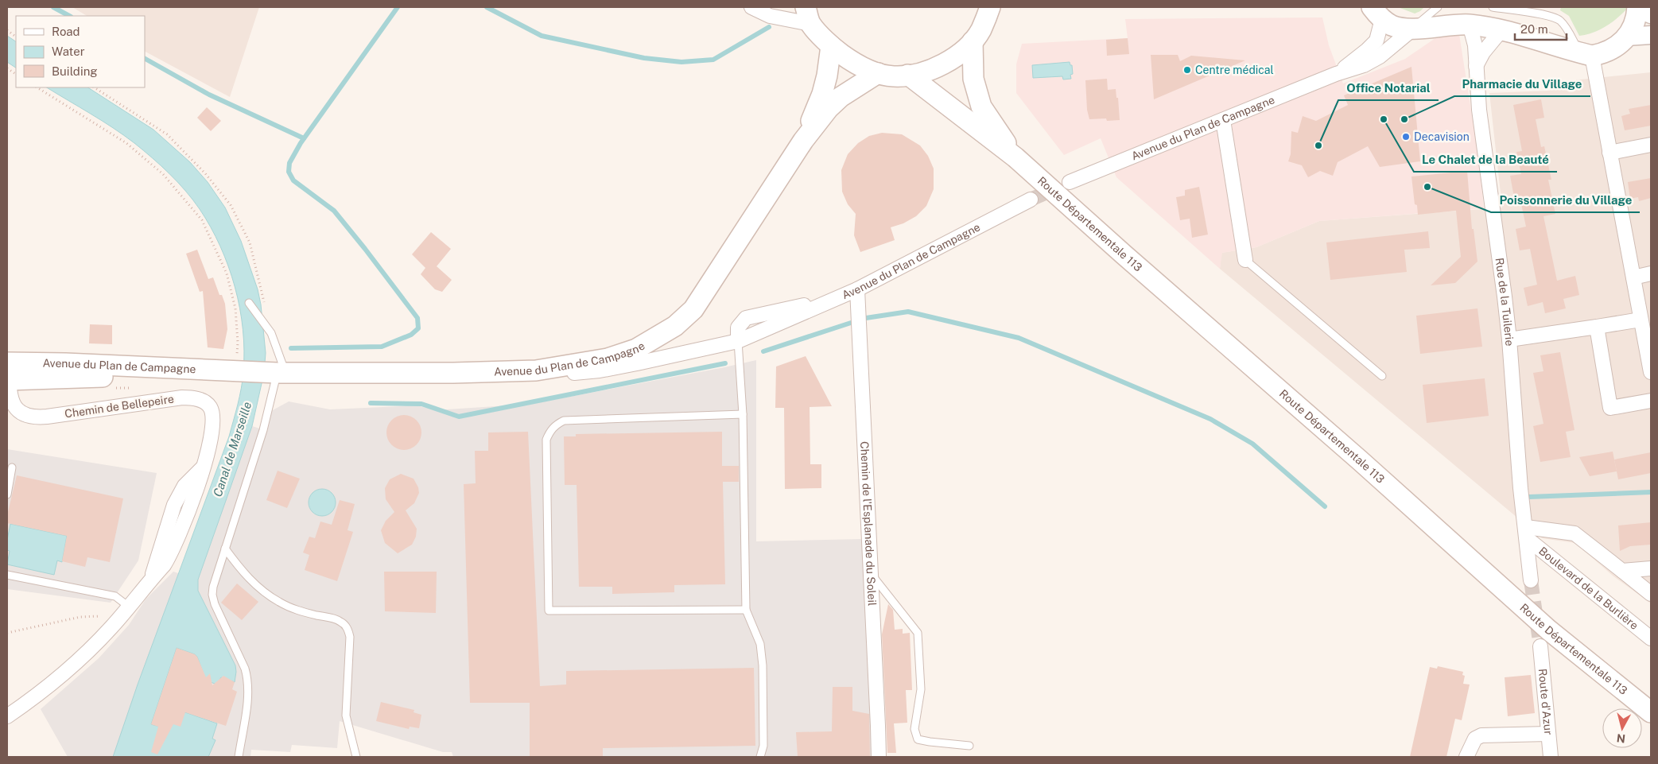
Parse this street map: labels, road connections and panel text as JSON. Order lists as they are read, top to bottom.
{
  "streets": {
    "main road": ["Avenue du Plan de Campagne", "Route Départementale 113"],
    "street": [
      "Rue de la Tuilerie",
      "Chemin de Bellepeire",
      "Chemin de l'Esplanade du Soleil",
      "Boulevard de la Burlière",
      "Route d'Azur"
    ]
  },
  "crossings": [
    ["Avenue du Plan de Campagne", "Chemin de Bellepeire"],
    ["Avenue du Plan de Campagne", "Chemin de l'Esplanade du Soleil"],
    ["Rue de la Tuilerie", "Boulevard de la Burlière"]
  ],
  "water": ["Canal de Marseille"],
  "places": [
    "Centre médical",
    "Le Chalet de la Beauté",
    "Pharmacie du Village",
    "Decavision",
    "Office Notarial",
    "Poissonnerie du Village"
  ],
  "legend": ["Road", "Water", "Building"],
  "scale_bar": "20 m",
  "north": "bottom"
}
